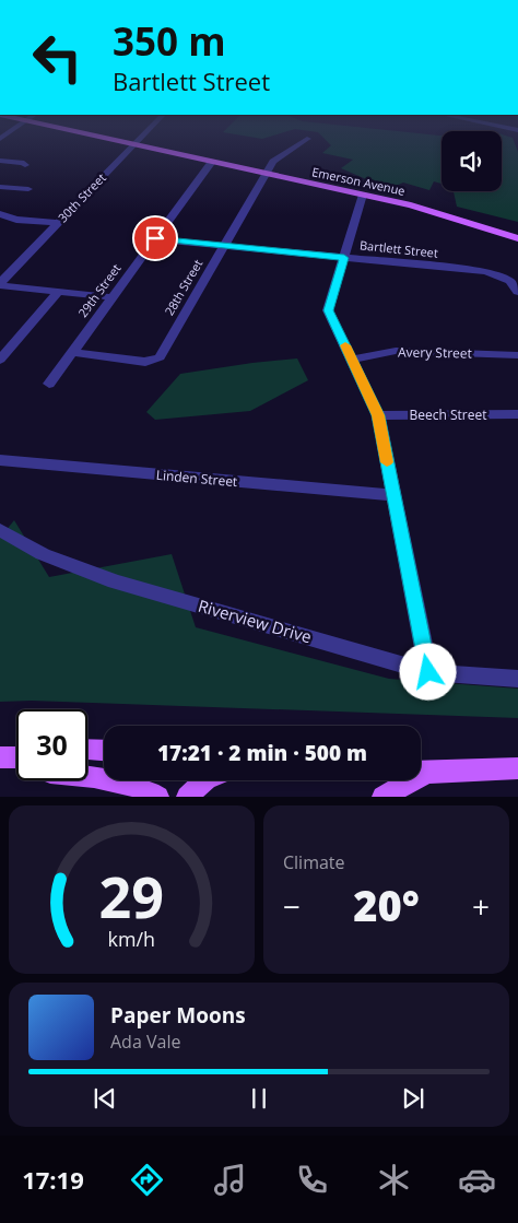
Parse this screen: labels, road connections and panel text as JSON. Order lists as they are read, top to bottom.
{
  "streets": {
    "main road": ["Emerson Avenue"],
    "street": [
      "30th Street",
      "Bartlett Street",
      "28th Street",
      "29th Street",
      "Avery Street",
      "Beech Street",
      "Linden Street",
      "Riverview Drive"
    ]
  },
  "crossings": [
    ["Emerson Avenue", "30th Street"],
    ["Emerson Avenue", "28th Street"],
    ["Emerson Avenue", "29th Street"],
    ["Bartlett Street", "28th Street"],
    ["Bartlett Street", "29th Street"],
    ["28th Street", "29th Street"]
  ],
  "page": {
    "turn": ["350 m", "Bartlett Street"],
    "limit": "30",
    "trip": "17:21 · 2 min · 500 m",
    "tile": "Climate",
    "heat": ["−", "20°", "+"],
    "song": ["Paper Moons", "Ada Vale"],
    "tabs": "17:19",
    "gauge": ["29", "km/h"]
  }
}
